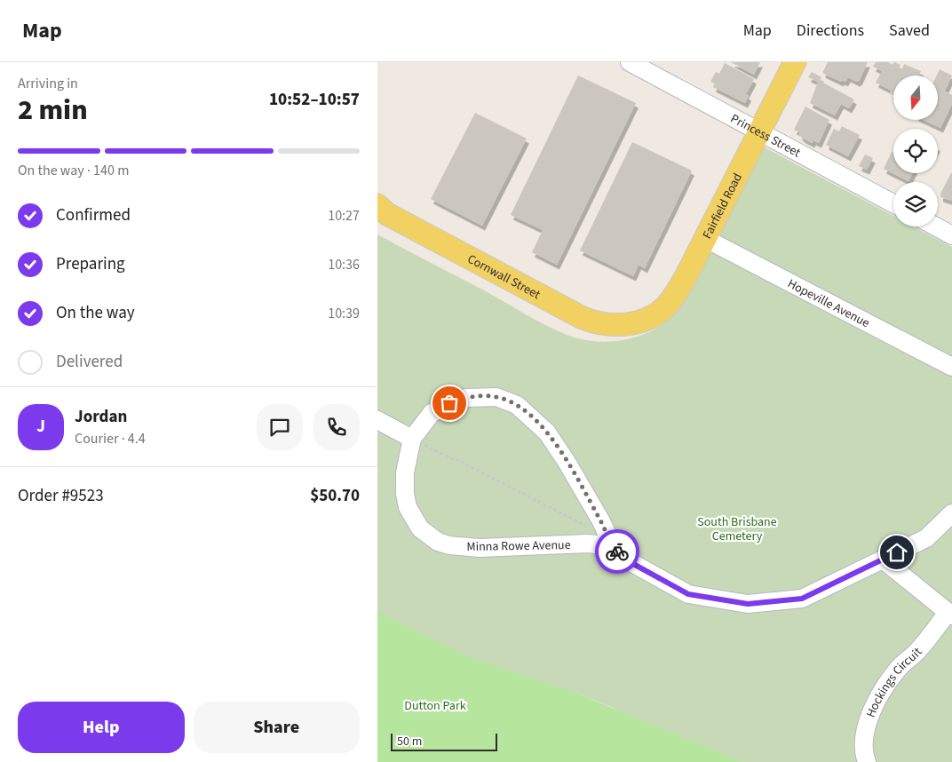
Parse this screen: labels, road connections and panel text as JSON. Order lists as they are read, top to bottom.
{
  "streets": {
    "main road": ["Fairfield Road", "Cornwall Street"],
    "street": [
      "Princess Street",
      "Hopeville Avenue",
      "Minna Rowe Avenue",
      "Hockings Circuit"
    ]
  },
  "crossings": [
    ["Princess Street", "Fairfield Road"],
    ["Fairfield Road", "Cornwall Street"],
    ["Fairfield Road", "Hopeville Avenue"],
    ["Minna Rowe Avenue", "Hockings Circuit"]
  ],
  "parks": ["South Brisbane Cemetery", "Dutton Park"],
  "scale_bar": "50 m",
  "north": "bottom",
  "page": {
    "header": "Map",
    "nav": ["Map", "Directions", "Saved"],
    "heading": ["2 min", "Arriving in", "10:52–10:57"],
    "panel": [
      "Jordan",
      "Courier · 4.4",
      "Order #9523",
      "$50.70"
    ],
    "bar": "On the way · 140 m",
    "list": [
      ["Confirmed", "10:27"],
      ["Preparing", "10:36"],
      ["On the way", "10:39"],
      "Delivered"
    ],
    "round": "J",
    "buttons": ["Help", "Share"],
    "scale": "50 m"
  }
}
